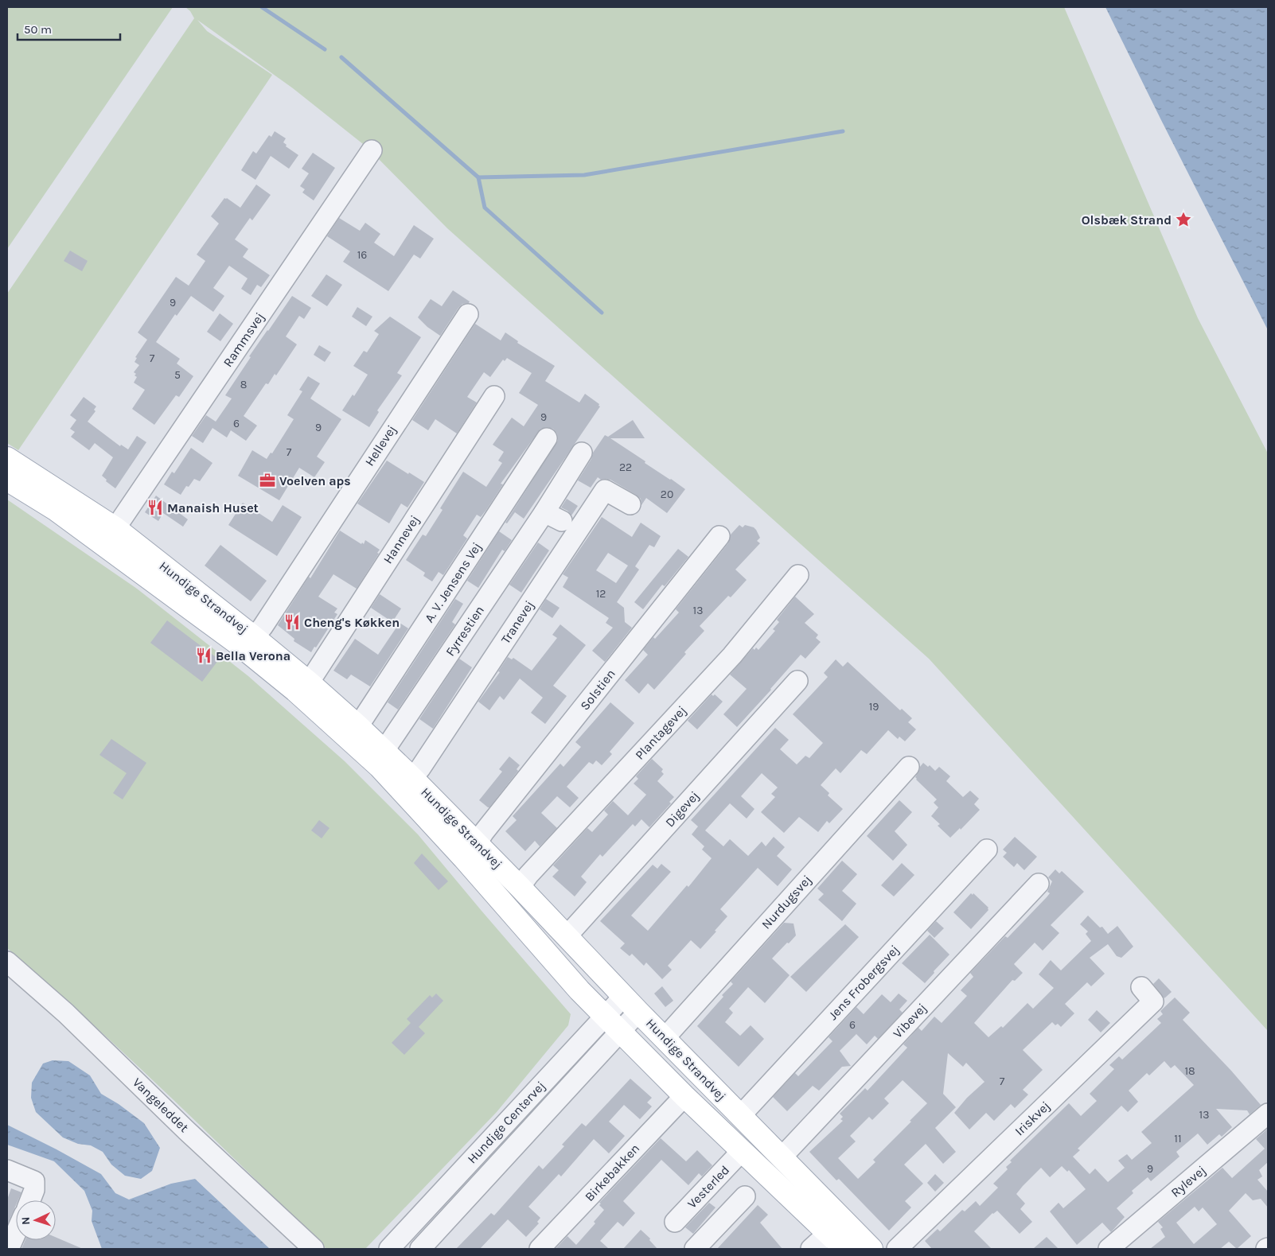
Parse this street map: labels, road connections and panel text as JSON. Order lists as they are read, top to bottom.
{
  "streets": {
    "main road": ["Hundige Strandvej"],
    "street": [
      "Rammsvej",
      "Hellevej",
      "Hannevej",
      "A. V. Jensens Vej",
      "Tranevej",
      "Fyrrestien",
      "Solstien",
      "Plantagevej",
      "Digevej",
      "Nurdugsvej",
      "Jens Frobergsvej",
      "Vibevej",
      "Vangeleddet",
      "Iriskvej",
      "Hundige Centervej",
      "Birkebakken",
      "Rylevej",
      "Vesterled"
    ]
  },
  "crossings": [
    ["Rammsvej", "Hundige Strandvej"],
    ["Hellevej", "Hundige Strandvej"],
    ["Hannevej", "Hundige Strandvej"],
    ["A. V. Jensens Vej", "Hundige Strandvej"],
    ["Hundige Strandvej", "Tranevej"],
    ["Hundige Strandvej", "Fyrrestien"],
    ["Hundige Strandvej", "Solstien"],
    ["Hundige Strandvej", "Plantagevej"],
    ["Hundige Strandvej", "Digevej"],
    ["Hundige Strandvej", "Nurdugsvej"],
    ["Hundige Strandvej", "Jens Frobergsvej"],
    ["Hundige Strandvej", "Vibevej"],
    ["Hundige Strandvej", "Hundige Centervej"],
    ["Hundige Strandvej", "Birkebakken"],
    ["Hundige Strandvej", "Vesterled"]
  ],
  "places": {
    "place": ["Olsbæk Strand"],
    "office": ["Voelven aps"],
    "restaurant": ["Manaish Huset", "Cheng's Køkken", "Bella Verona"]
  },
  "house_numbers": [
    "16",
    "9",
    "7",
    "5",
    "8",
    "9",
    "6",
    "9",
    "7",
    "22",
    "20",
    "12",
    "13",
    "19",
    "6",
    "18",
    "7",
    "13",
    "11",
    "9"
  ],
  "scale_bar": "50 m",
  "north": "left"
}
